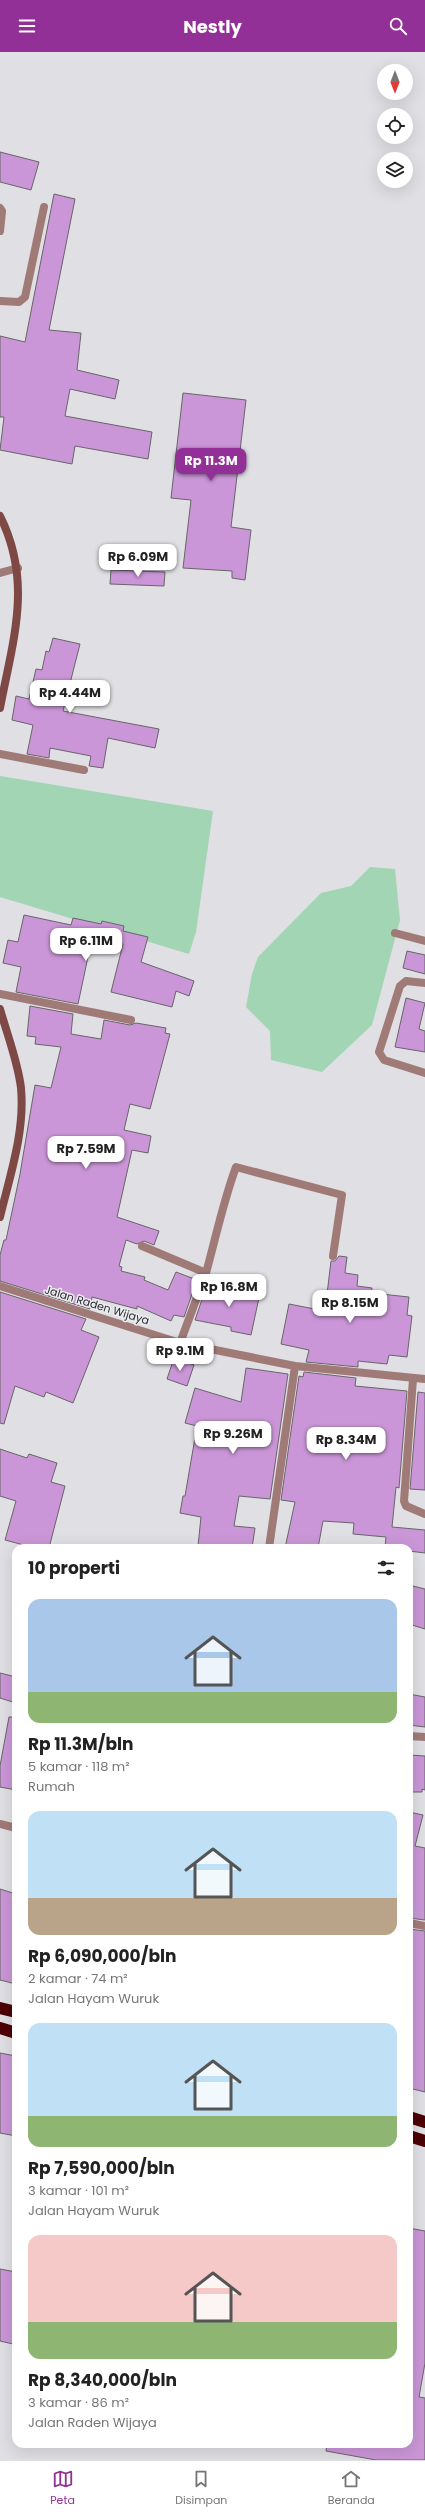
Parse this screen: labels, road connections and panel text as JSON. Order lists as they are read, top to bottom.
{
  "streets": {
    "street": ["Jalan Raden Wijaya"]
  },
  "north": "bottom",
  "page": {
    "header": "Nestly",
    "price": [
      "Rp 11.3M",
      "Rp 6.09M",
      "Rp 4.44M",
      "Rp 6.11M",
      "Rp 7.59M",
      "Rp 16.8M",
      "Rp 8.15M",
      "Rp 9.1M",
      "Rp 9.26M",
      "Rp 8.34M"
    ],
    "heading": "10 properti",
    "list": [
      {
        "name": "Rp 11.3M/bln",
        "note": "5 kamar · 118 m² · Rumah"
      },
      {
        "name": "Rp 6,090,000/bln",
        "note": "2 kamar · 74 m² · Jalan Hayam Wuruk"
      },
      {
        "name": "Rp 7,590,000/bln",
        "note": "3 kamar · 101 m² · Jalan Hayam Wuruk"
      },
      {
        "name": "Rp 8,340,000/bln",
        "note": "3 kamar · 86 m² · Jalan Raden Wijaya"
      }
    ],
    "tabs": ["Peta", "Disimpan", "Beranda"]
  }
}
